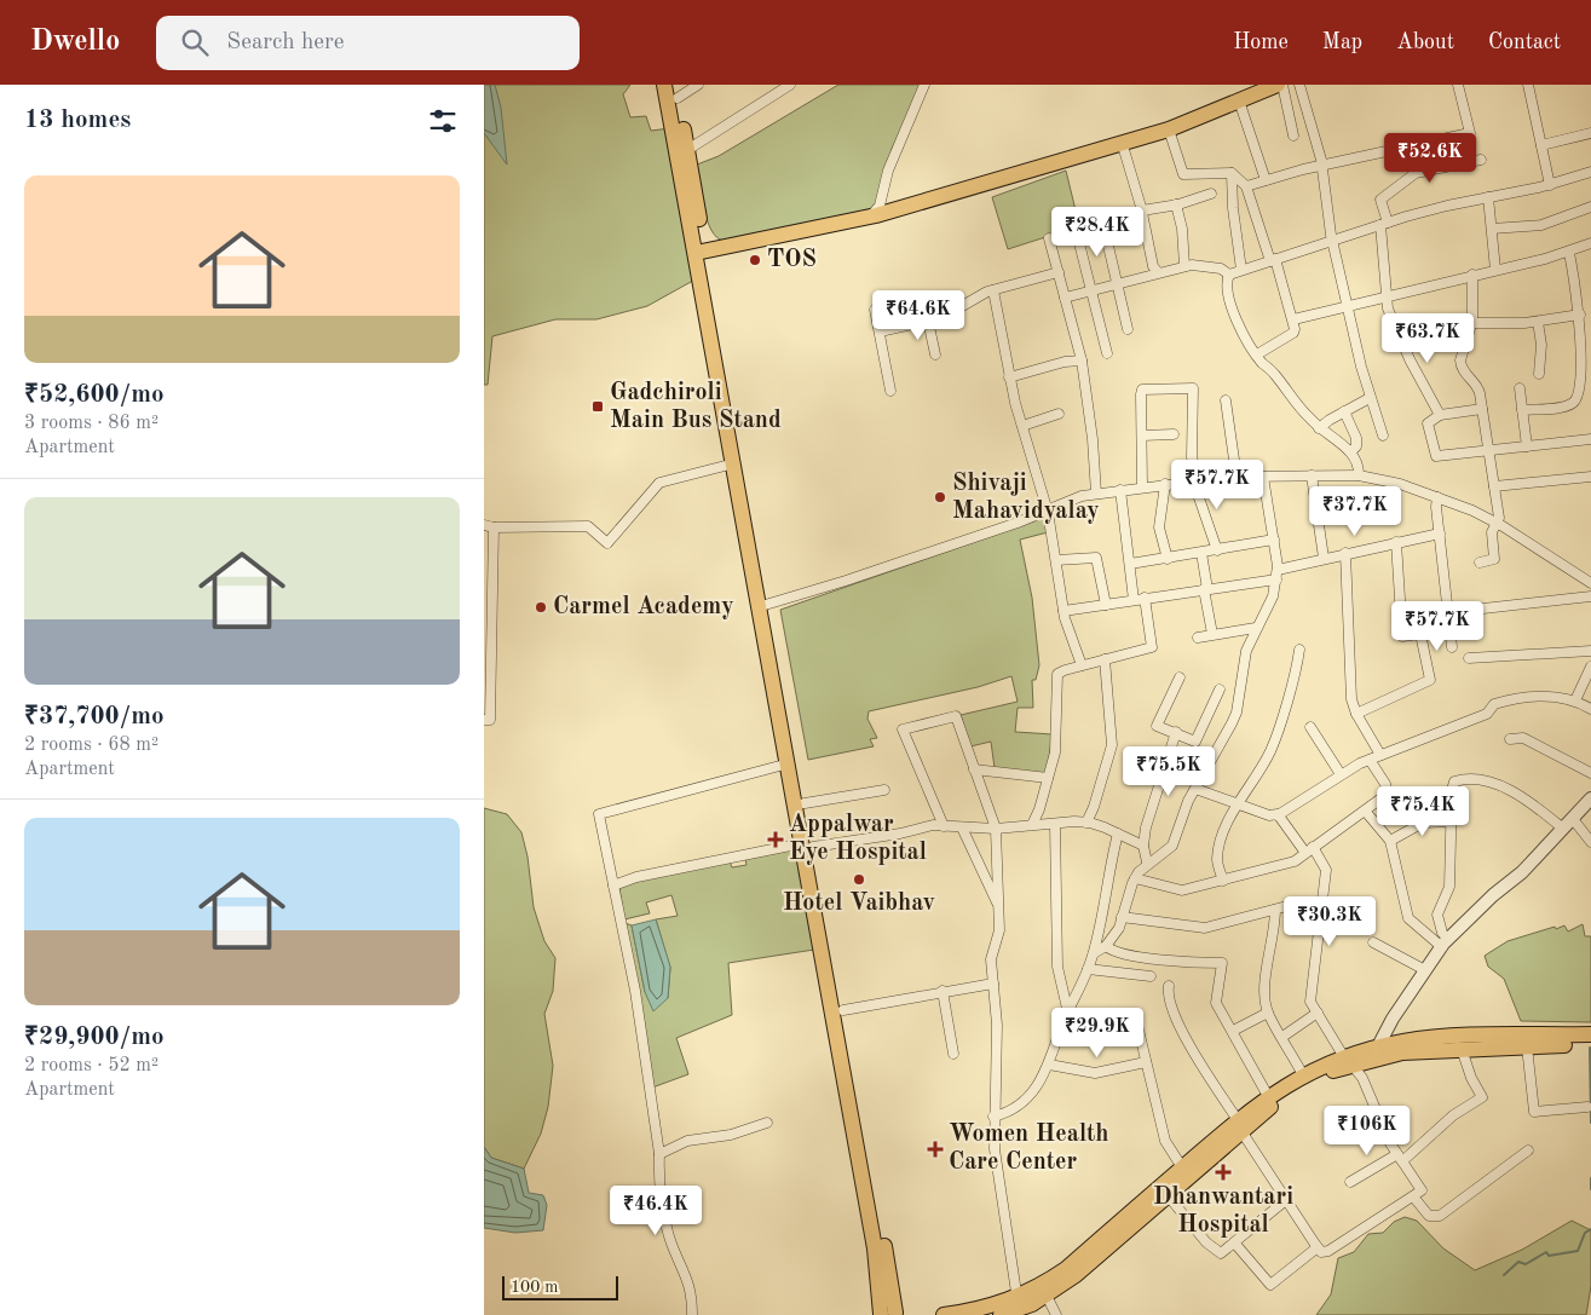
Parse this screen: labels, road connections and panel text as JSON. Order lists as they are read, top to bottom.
{
  "places": {
    "other": [
      "TOS",
      "Shivaji Mahavidyalay",
      "Carmel Academy",
      "Hotel Vaibhav"
    ],
    "transit": ["Gadchiroli Main Bus Stand"],
    "health": ["Appalwar Eye Hospital", "Women Health Care Center", "Dhanwantari Hospital"]
  },
  "scale_bar": "100 m",
  "page": {
    "header": "Dwello",
    "search": "Search here",
    "nav": [
      "Home",
      "Map",
      "About",
      "Contact"
    ],
    "heading": "13 homes",
    "price": [
      "₹52.6K",
      "₹28.4K",
      "₹64.6K",
      "₹63.7K",
      "₹57.7K",
      "₹37.7K",
      "₹57.7K",
      "₹75.5K",
      "₹75.4K",
      "₹30.3K",
      "₹29.9K",
      "₹106K",
      "₹46.4K"
    ],
    "list": [
      {
        "name": "₹52,600/mo",
        "note": "3 rooms · 86 m² · Apartment"
      },
      {
        "name": "₹37,700/mo",
        "note": "2 rooms · 68 m² · Apartment"
      },
      {
        "name": "₹29,900/mo",
        "note": "2 rooms · 52 m² · Apartment"
      }
    ],
    "scale": "100 m"
  }
}
